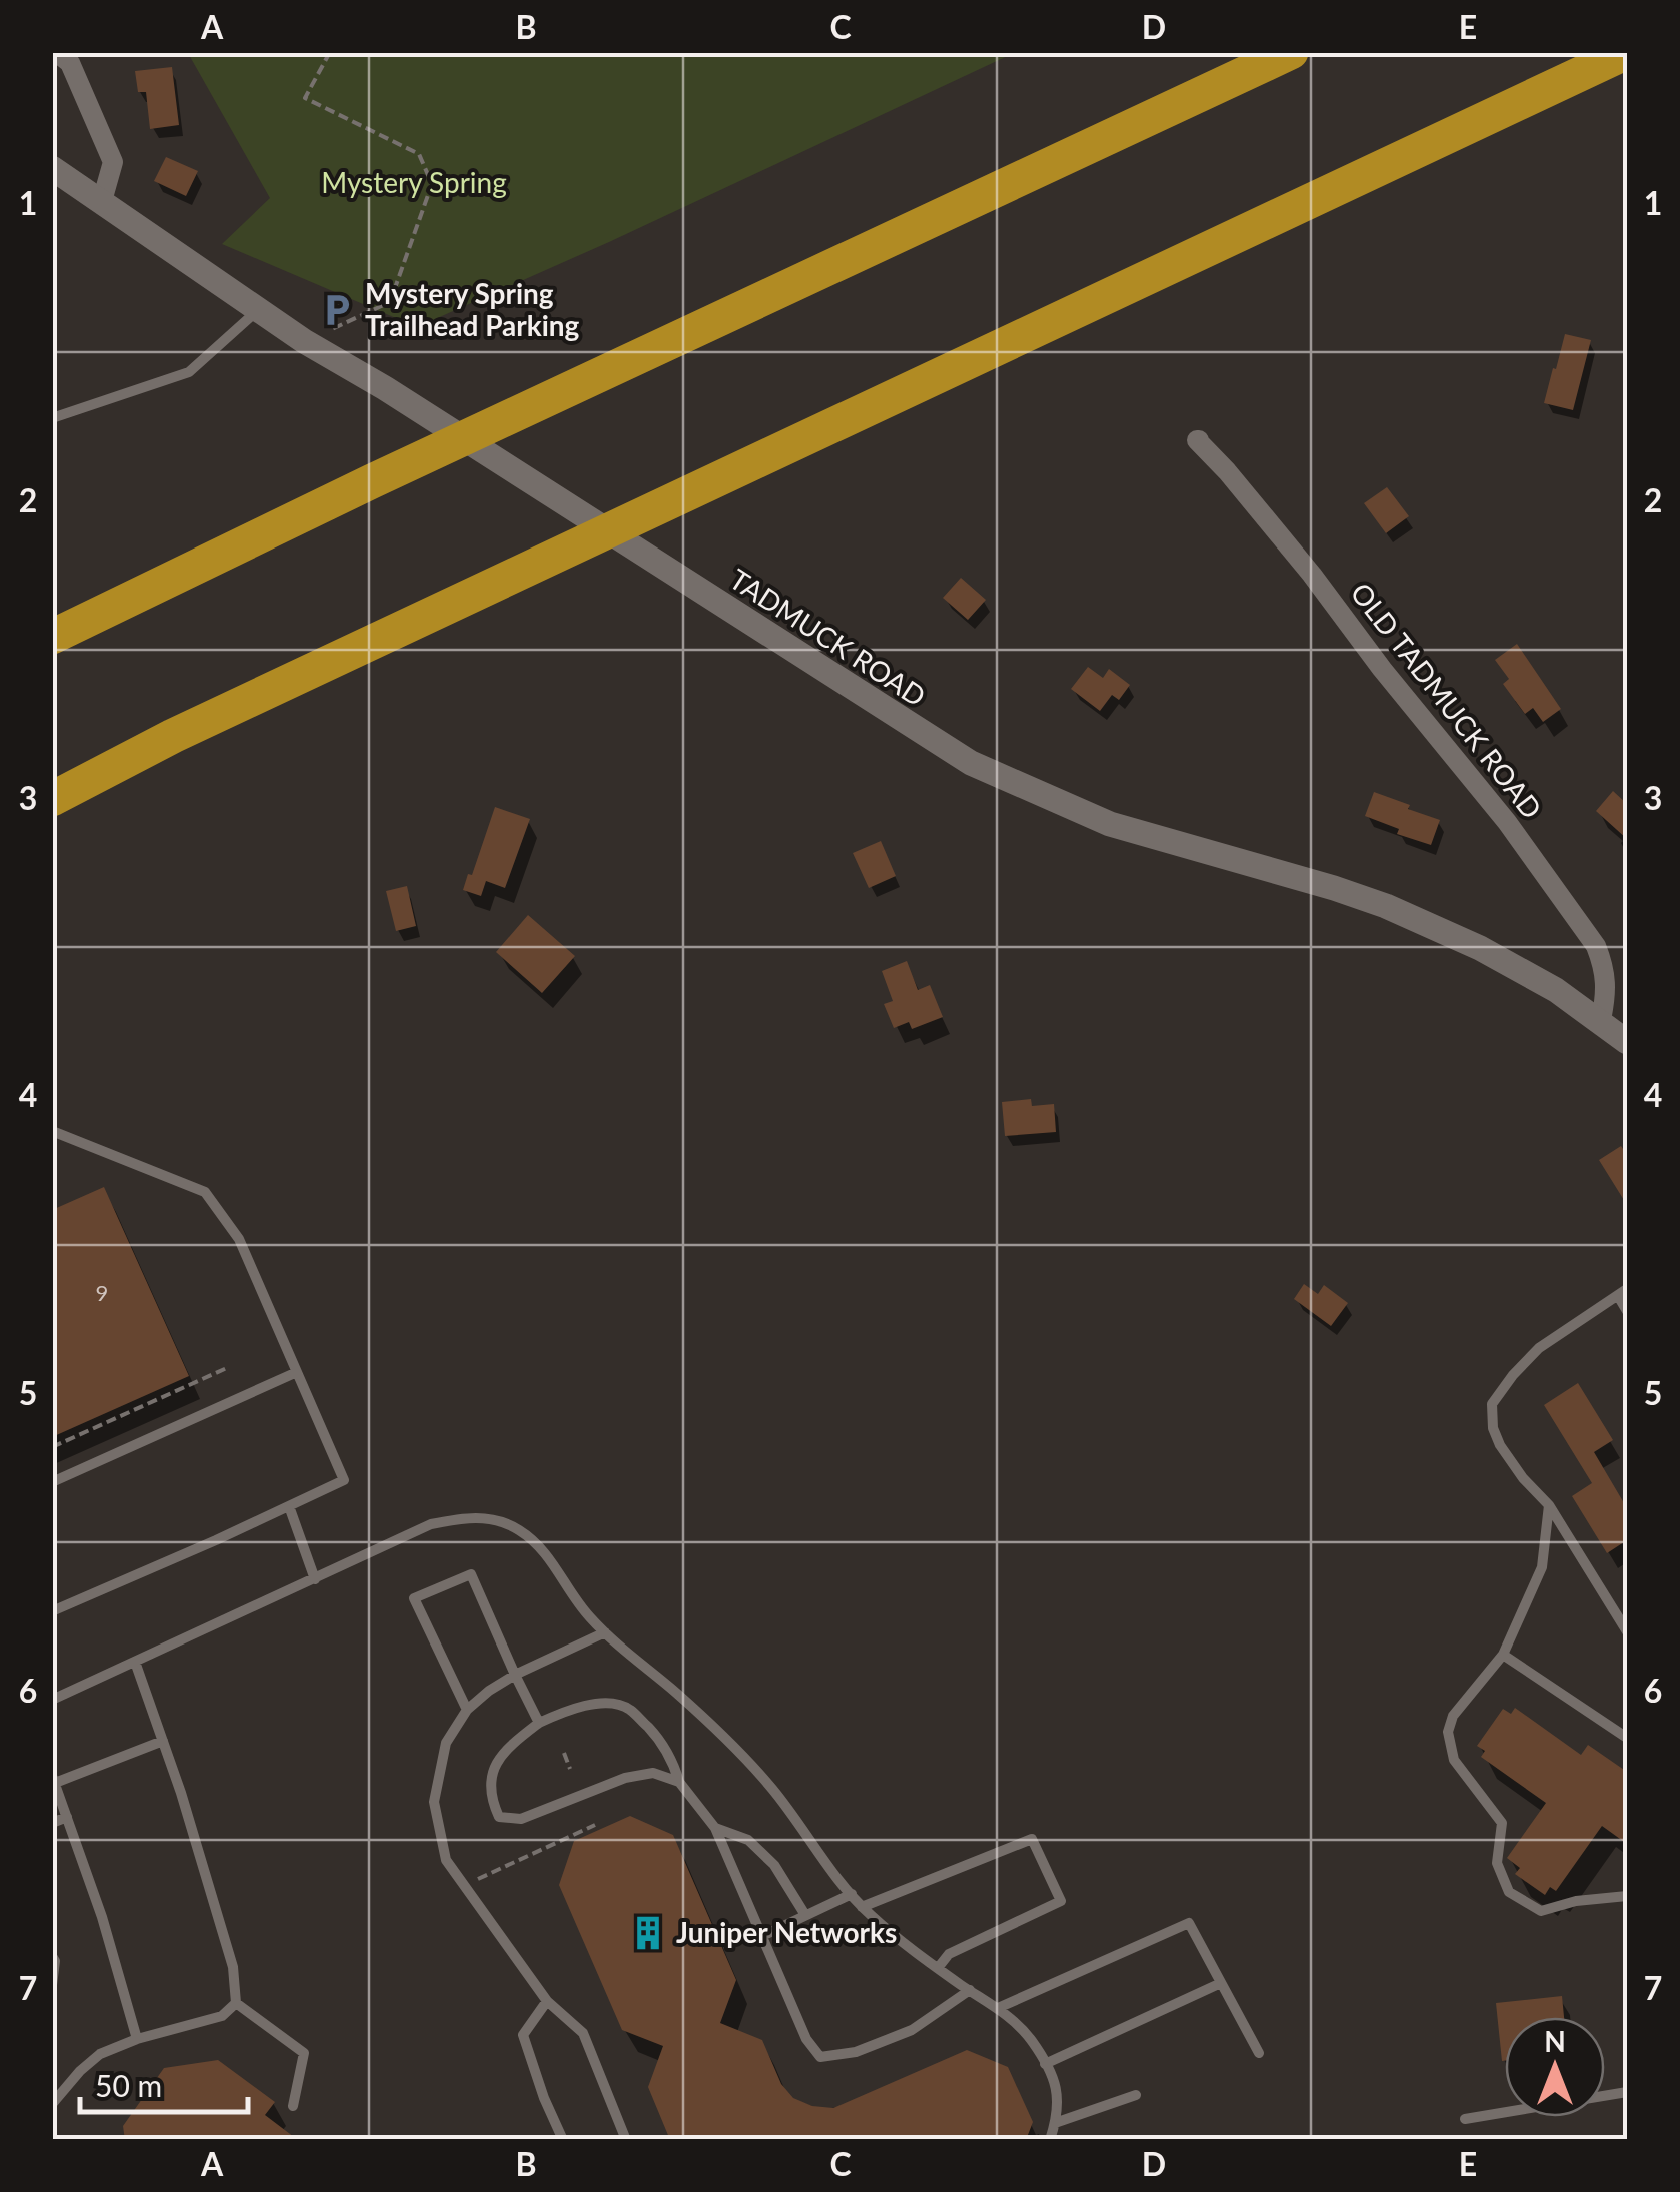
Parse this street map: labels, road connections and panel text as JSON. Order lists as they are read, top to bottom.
{
  "streets": {
    "street": ["TADMUCK ROAD", "OLD TADMUCK ROAD"]
  },
  "crossings": [
    ["TADMUCK ROAD", "OLD TADMUCK ROAD"]
  ],
  "parks": ["Mystery Spring"],
  "places": {
    "parking": ["Mystery Spring Trailhead Parking"],
    "building": ["Juniper Networks"]
  },
  "house_numbers": ["9"],
  "scale_bar": "50 m",
  "north": "top",
  "grid": {
    "columns": [
      "A",
      "B",
      "C",
      "D",
      "E"
    ],
    "rows": [
      "1",
      "2",
      "3",
      "4",
      "5",
      "6",
      "7"
    ]
  }
}
